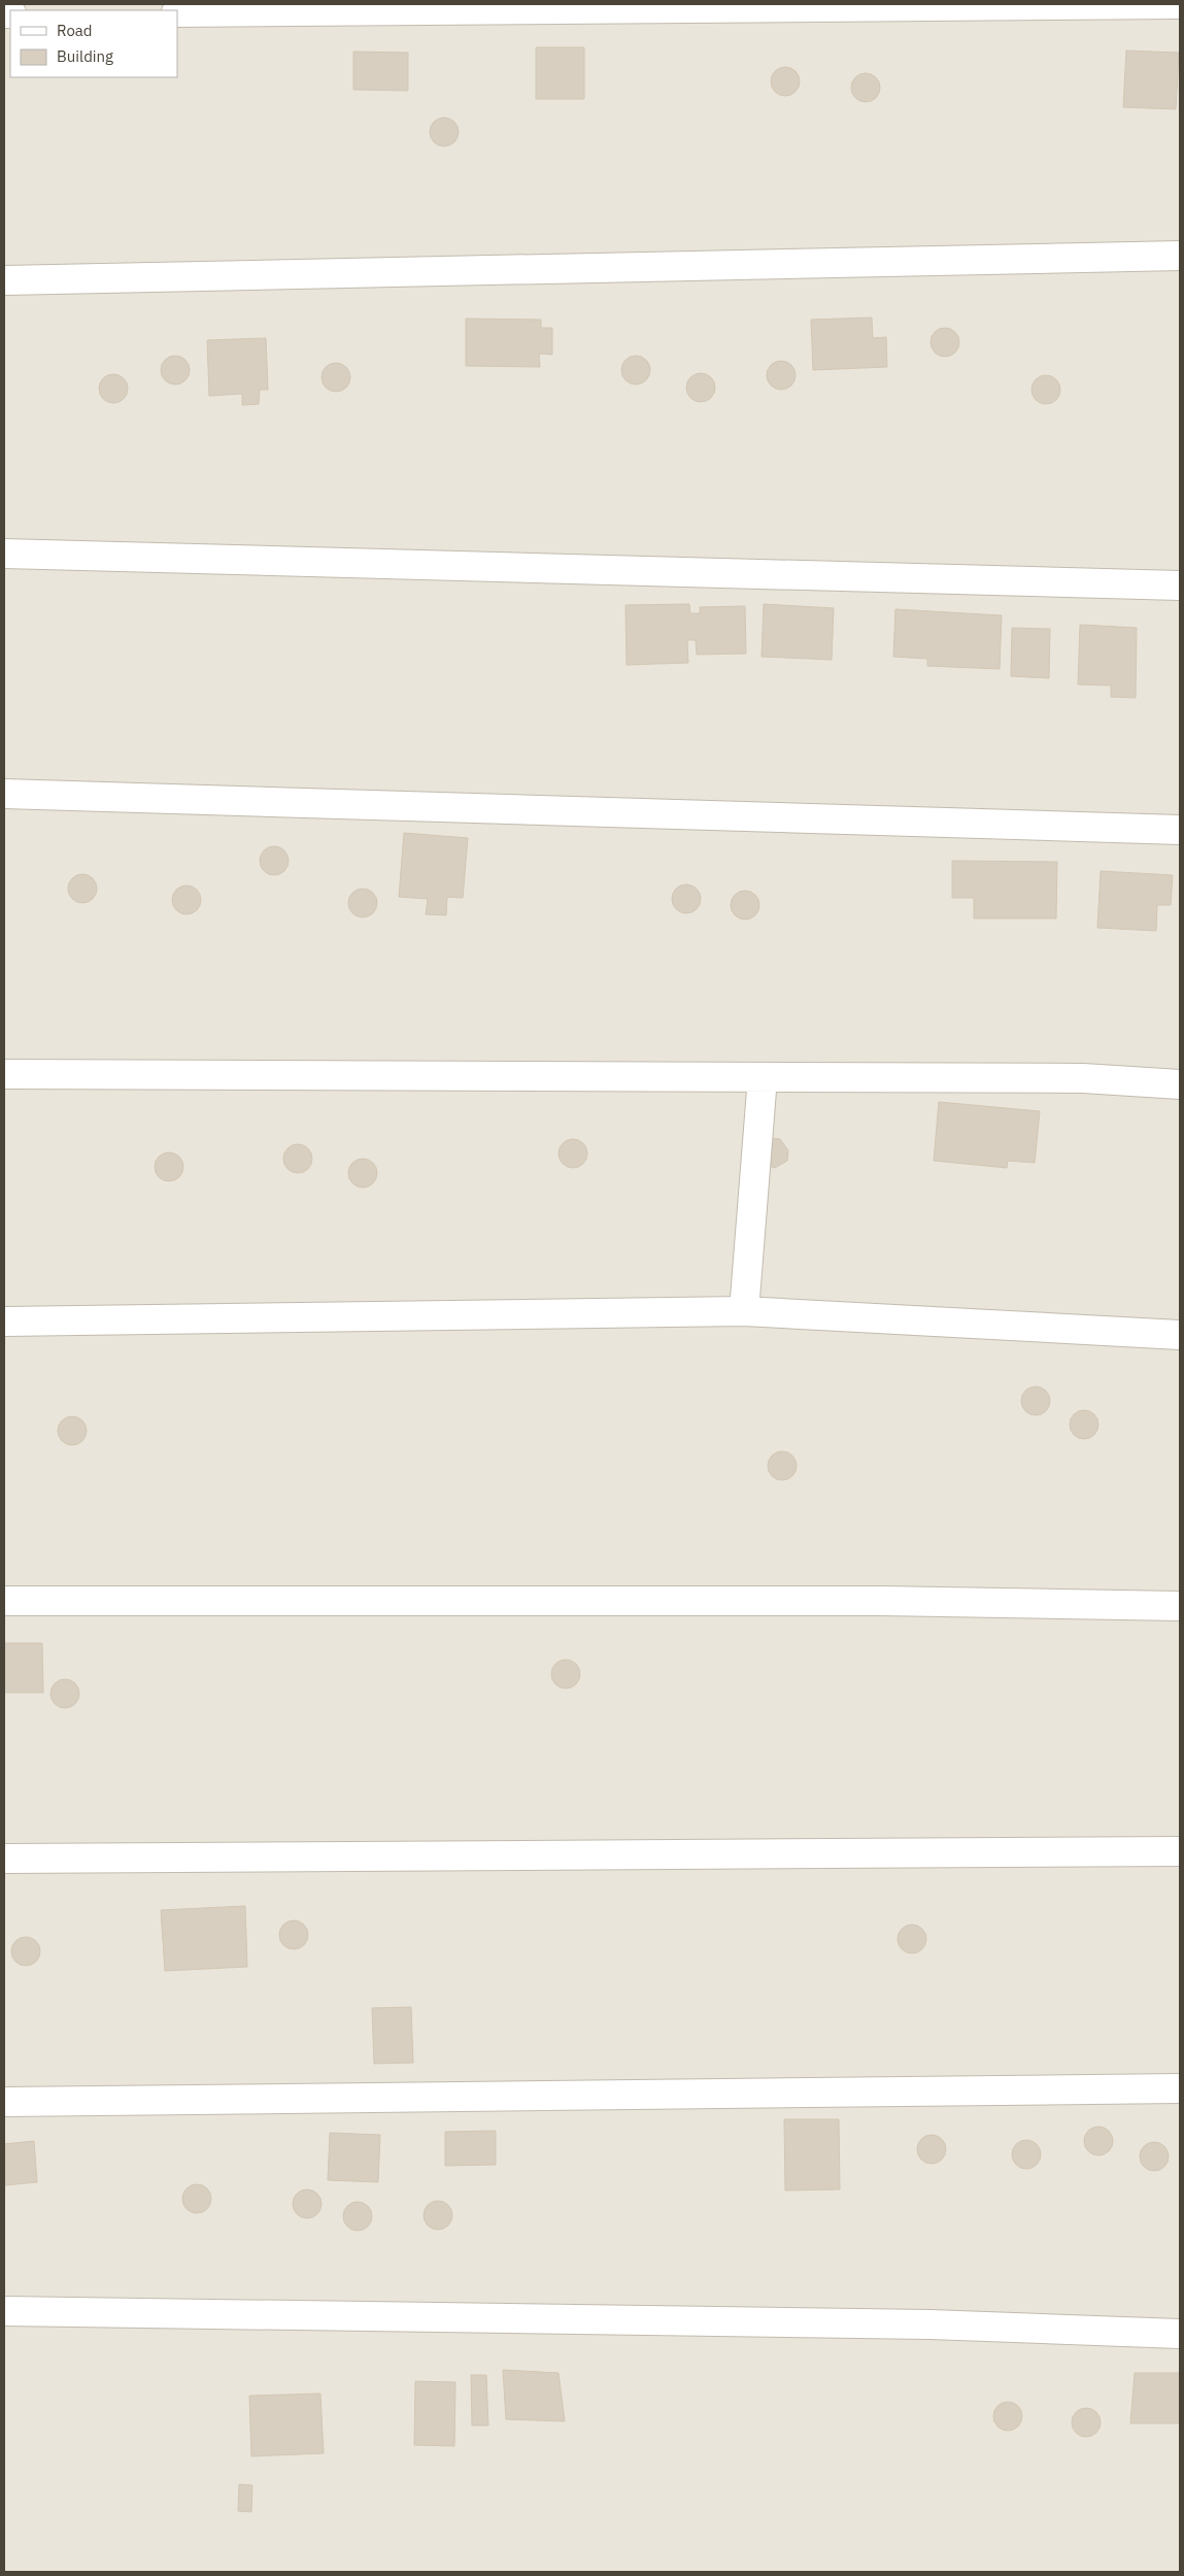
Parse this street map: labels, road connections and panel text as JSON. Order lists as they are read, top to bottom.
{
  "legend": ["Road", "Building"]
}
